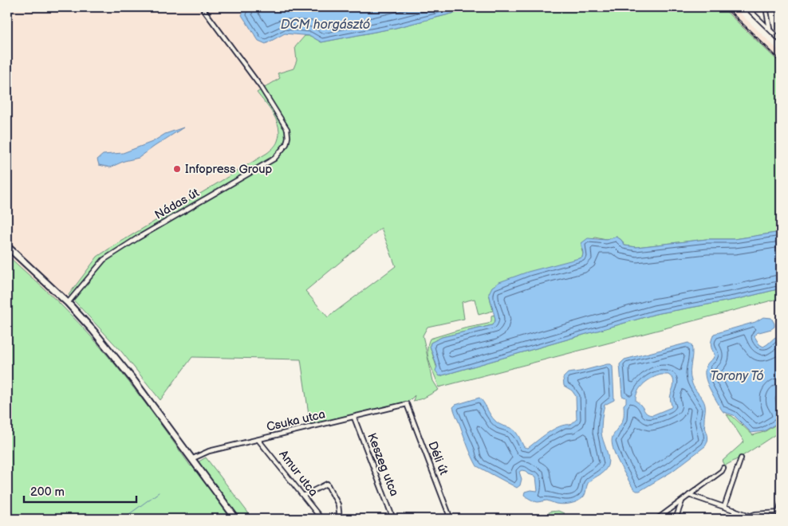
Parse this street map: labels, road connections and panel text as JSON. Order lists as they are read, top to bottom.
{
  "streets": {
    "street": [
      "Nádas út",
      "Csuka utca",
      "Déli út",
      "Keszeg utca",
      "Amur utca"
    ]
  },
  "crossings": [
    ["Csuka utca", "Déli út"],
    ["Csuka utca", "Keszeg utca"],
    ["Csuka utca", "Amur utca"]
  ],
  "water": ["DCM horgásztó", "Torony Tó"],
  "places": ["Infopress Group"],
  "scale_bar": "200 m"
}
